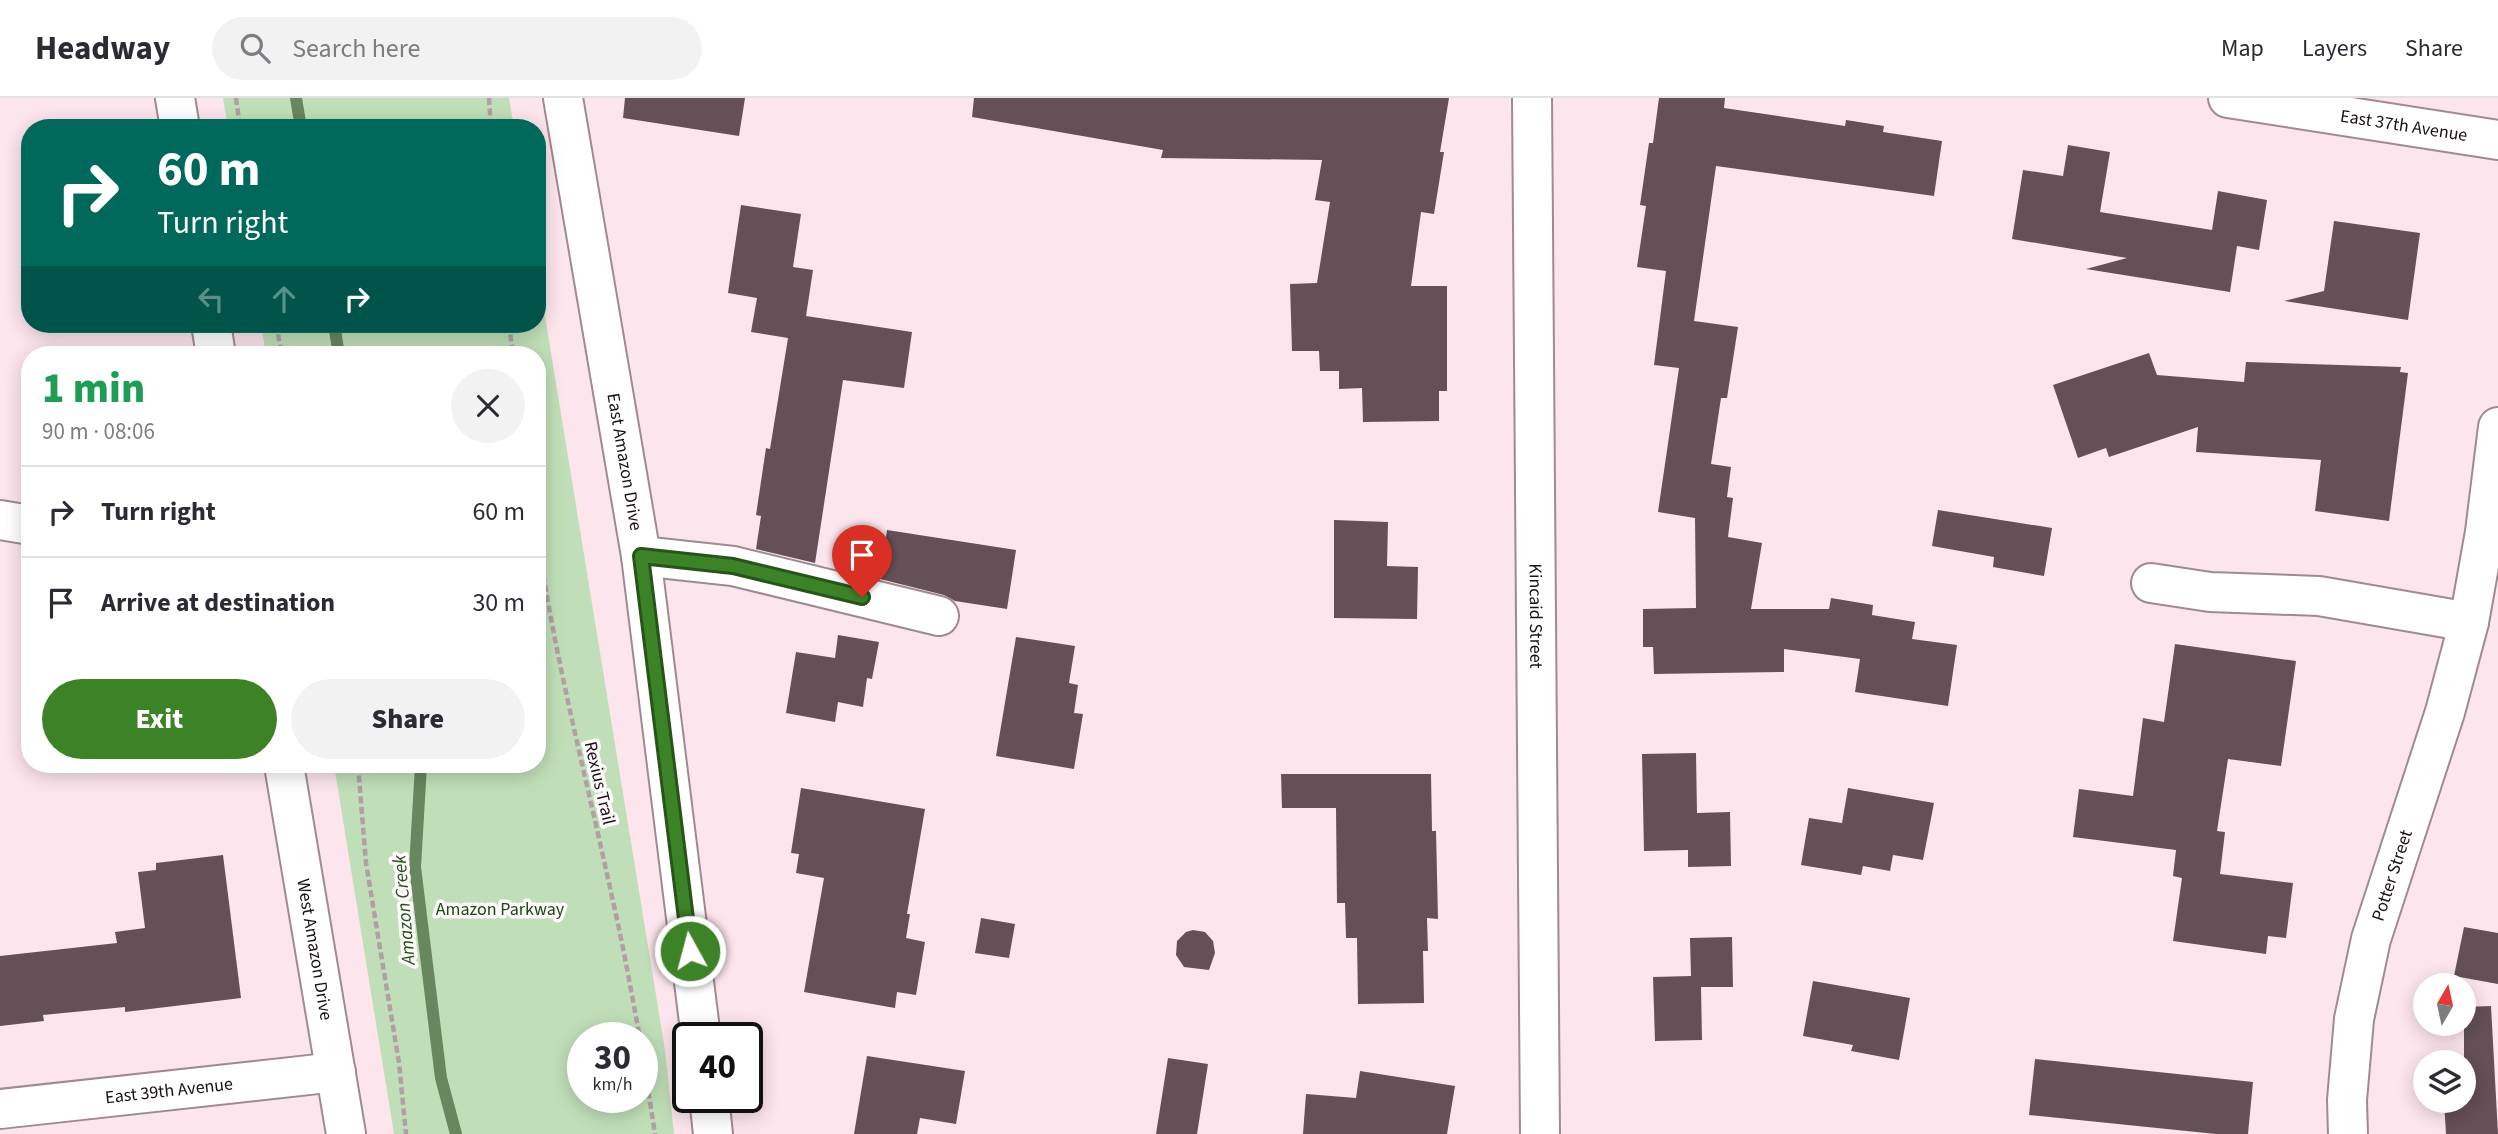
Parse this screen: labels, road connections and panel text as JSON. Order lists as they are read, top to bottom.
{
  "streets": {
    "street": [
      "East 37th Avenue",
      "East Amazon Drive",
      "Kincaid Street",
      "Potter Street",
      "West Amazon Drive",
      "East 39th Avenue"
    ],
    "path": ["Rexius Trail"]
  },
  "crossings": [
    ["West Amazon Drive", "East 39th Avenue"]
  ],
  "water": ["Amazon Creek"],
  "parks": ["Amazon Parkway"],
  "north": "top",
  "page": {
    "header": "Headway",
    "search": "Search here",
    "nav": ["Map", "Layers", "Share"],
    "turn": ["60 m", "Turn right"],
    "heading": ["1 min", "90 m · 08:06"],
    "list": [
      {
        "name": "Turn right",
        "value": "60 m"
      },
      {
        "name": "Arrive at destination",
        "value": "30 m"
      }
    ],
    "buttons": ["Exit", "Share"],
    "speed": "30 km/h",
    "limit": "40"
  }
}
